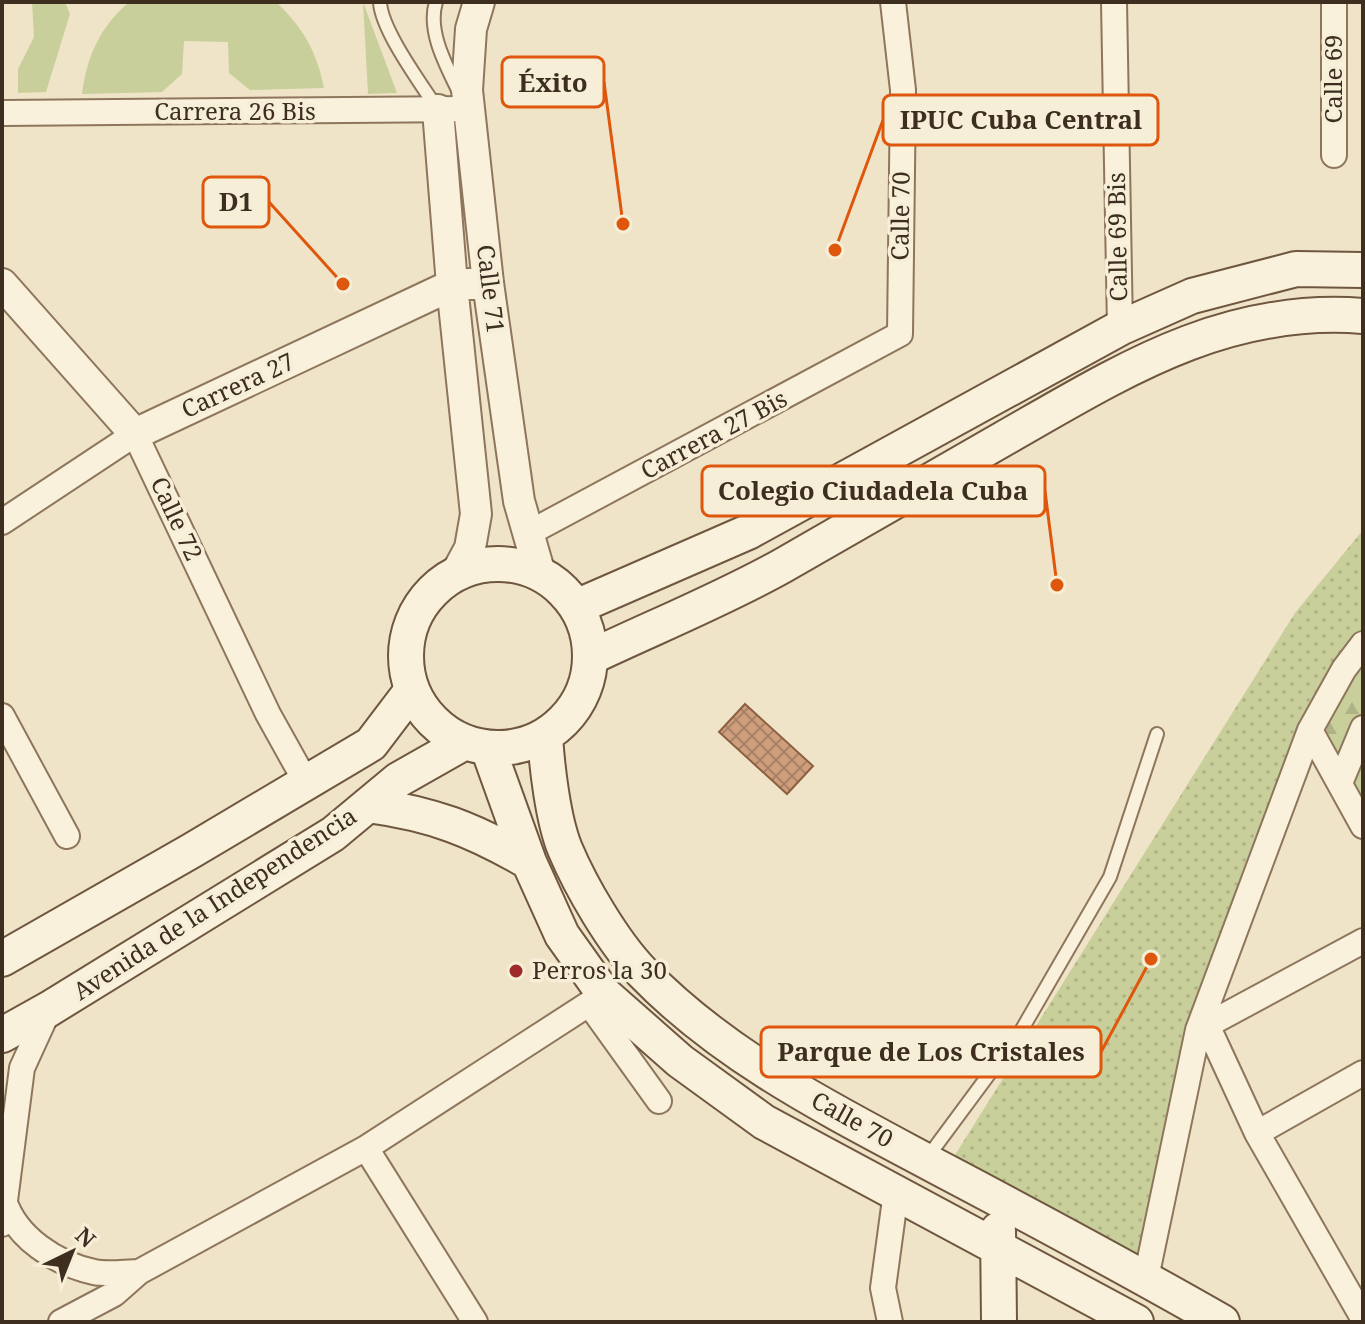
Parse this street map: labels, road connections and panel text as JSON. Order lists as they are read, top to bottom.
{
  "streets": {
    "main road": ["Calle 70", "Avenida de la Independencia"],
    "street": [
      "Calle 69",
      "Carrera 26 Bis",
      "Calle 69 Bis",
      "Calle 71",
      "Carrera 27",
      "Carrera 27 Bis",
      "Calle 72"
    ]
  },
  "crossings": [
    ["Carrera 26 Bis", "Calle 71"],
    ["Calle 70", "Calle 71"],
    ["Calle 70", "Carrera 27 Bis"],
    ["Calle 70", "Avenida de la Independencia"],
    ["Calle 71", "Carrera 27"],
    ["Calle 71", "Carrera 27 Bis"],
    ["Calle 71", "Avenida de la Independencia"],
    ["Carrera 27", "Calle 72"]
  ],
  "places": [
    "Éxito",
    "IPUC Cuba Central",
    "D1",
    "Colegio Ciudadela Cuba",
    "Parque de Los Cristales",
    "Perros la 30"
  ],
  "north": "top right"
}
